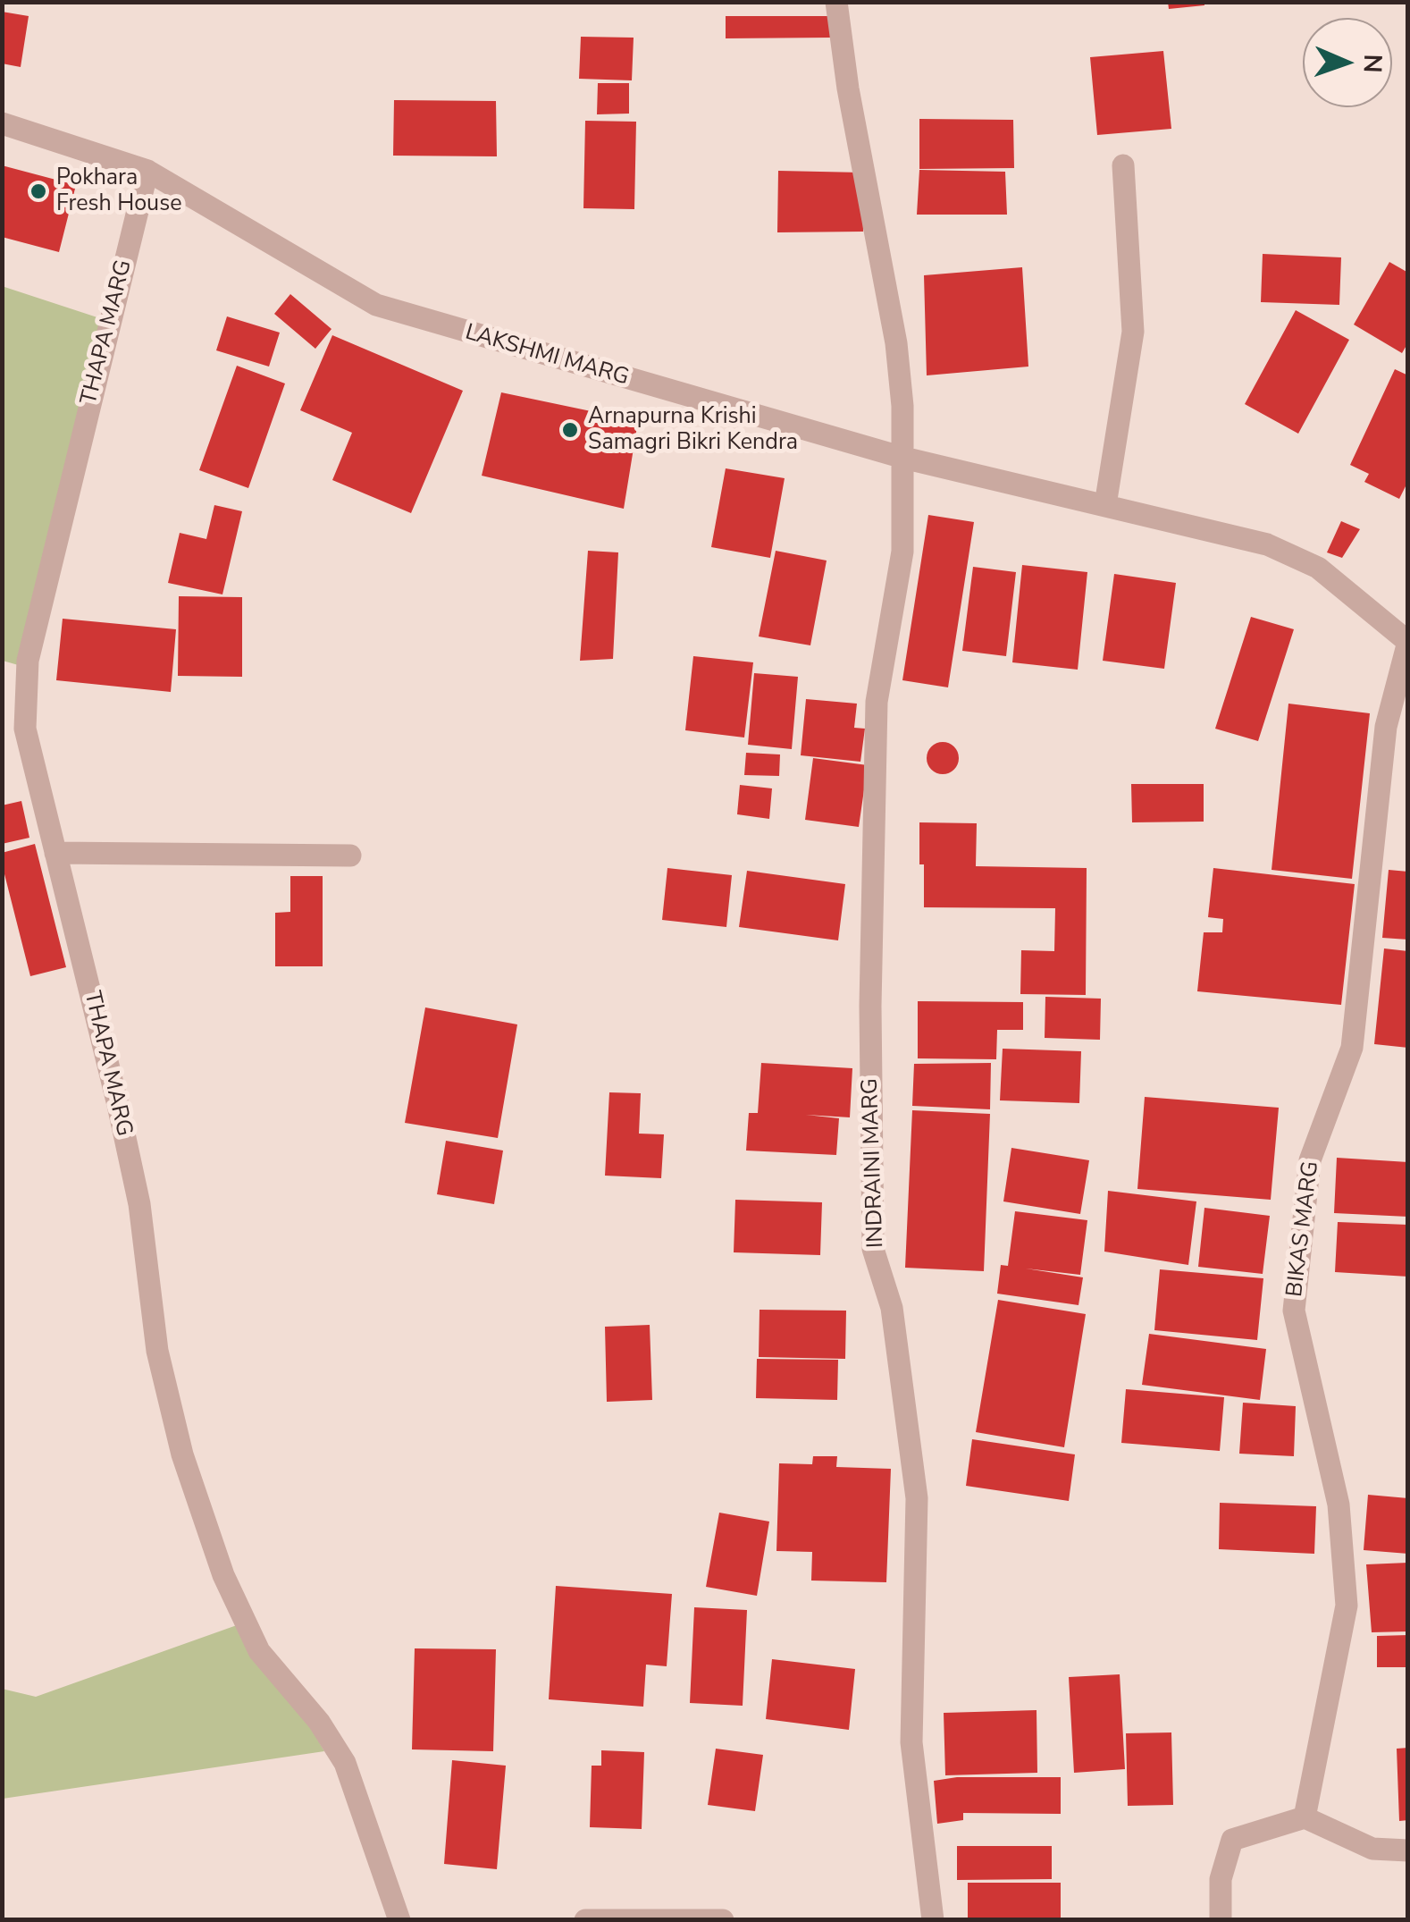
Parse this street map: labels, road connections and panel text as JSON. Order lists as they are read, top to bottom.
{
  "streets": {
    "street": [
      "THAPA MARG",
      "LAKSHMI MARG",
      "INDRAINI MARG",
      "BIKAS MARG"
    ]
  },
  "crossings": [
    ["THAPA MARG", "LAKSHMI MARG"],
    ["LAKSHMI MARG", "INDRAINI MARG"],
    ["LAKSHMI MARG", "BIKAS MARG"]
  ],
  "places": ["Pokhara Fresh House", "Arnapurna Krishi Samagri Bikri Kendra"],
  "north": "right"
}
